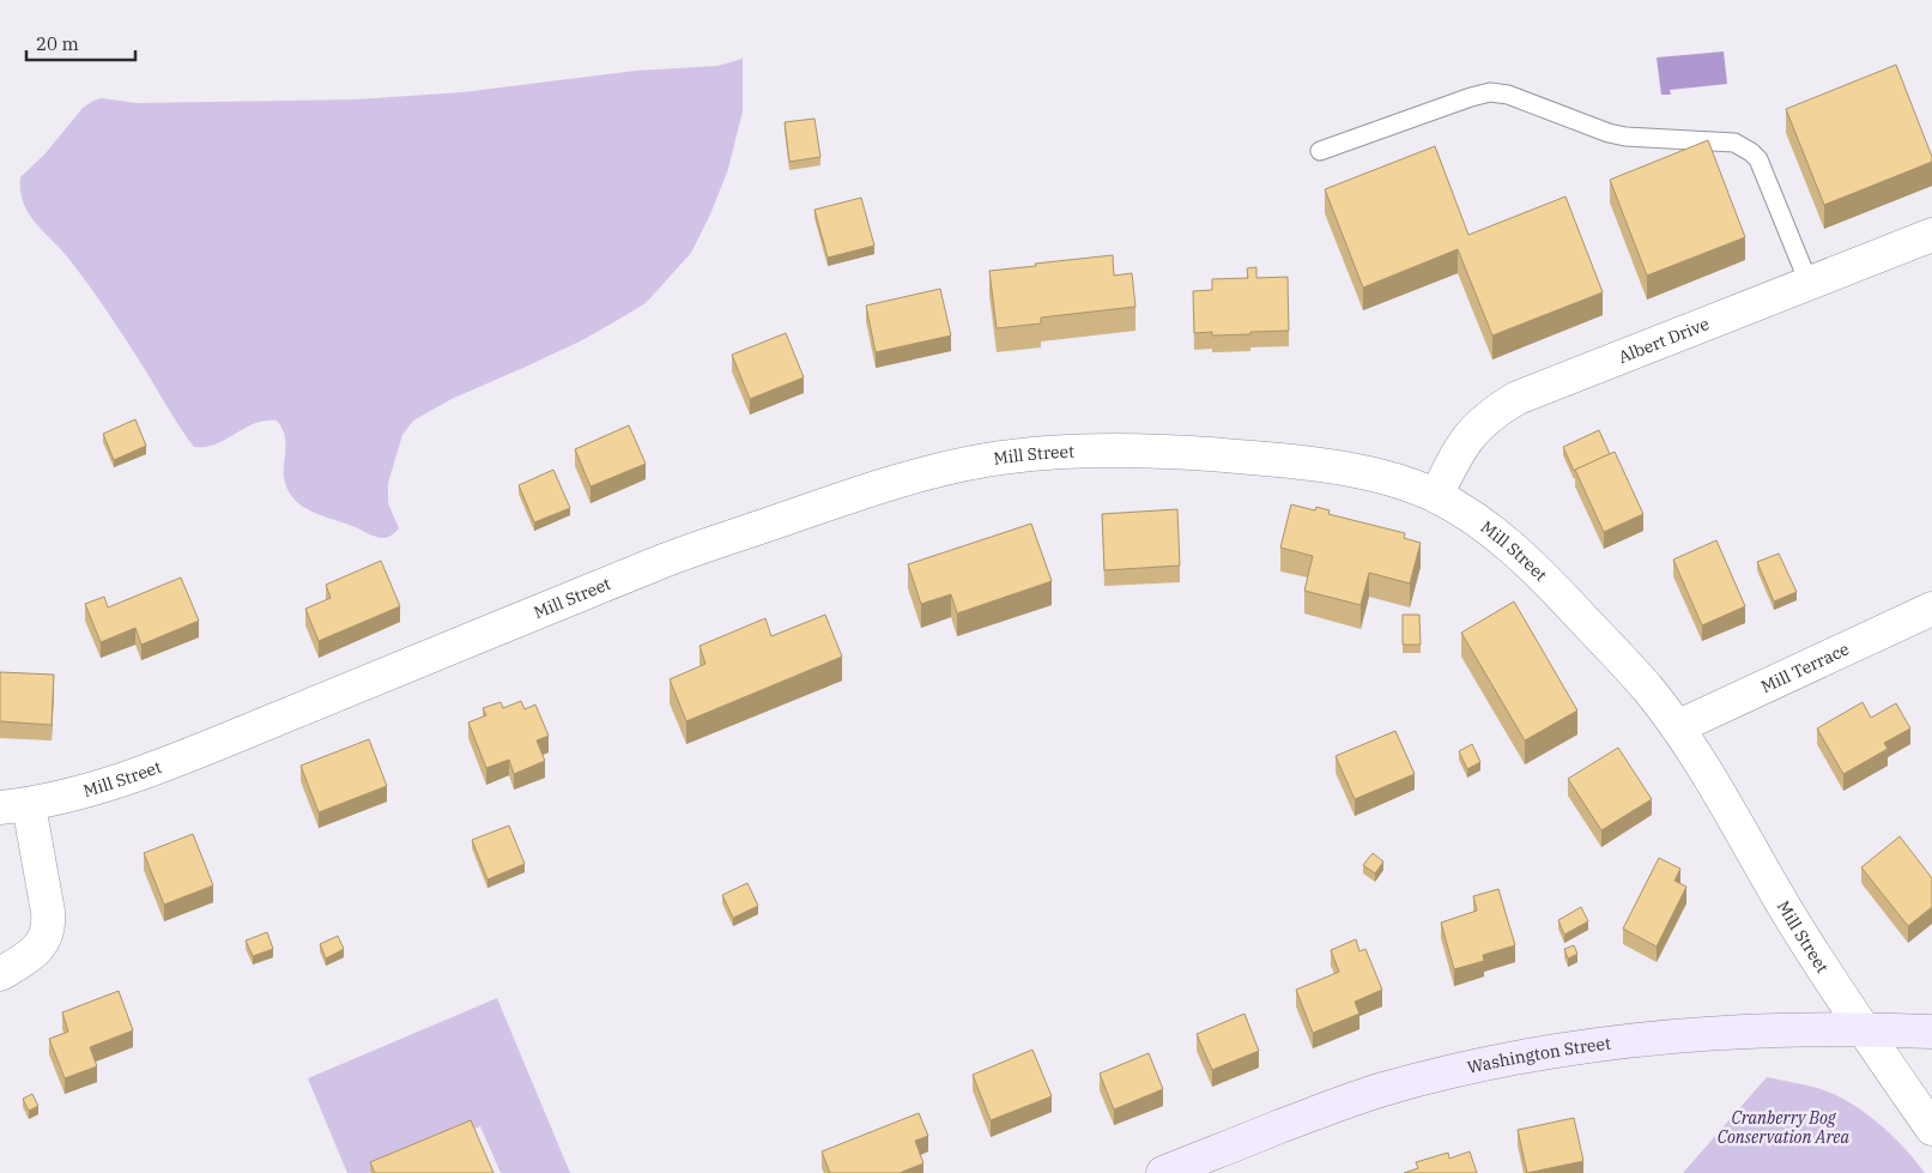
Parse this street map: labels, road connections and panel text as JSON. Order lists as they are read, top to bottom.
{
  "streets": {
    "main road": ["Washington Street"],
    "street": ["Albert Drive", "Mill Street", "Mill Terrace"]
  },
  "crossings": [
    ["Albert Drive", "Mill Street"],
    ["Mill Street", "Mill Terrace"],
    ["Mill Street", "Washington Street"]
  ],
  "parks": ["Cranberry Bog Conservation Area"],
  "scale_bar": "20 m"
}
